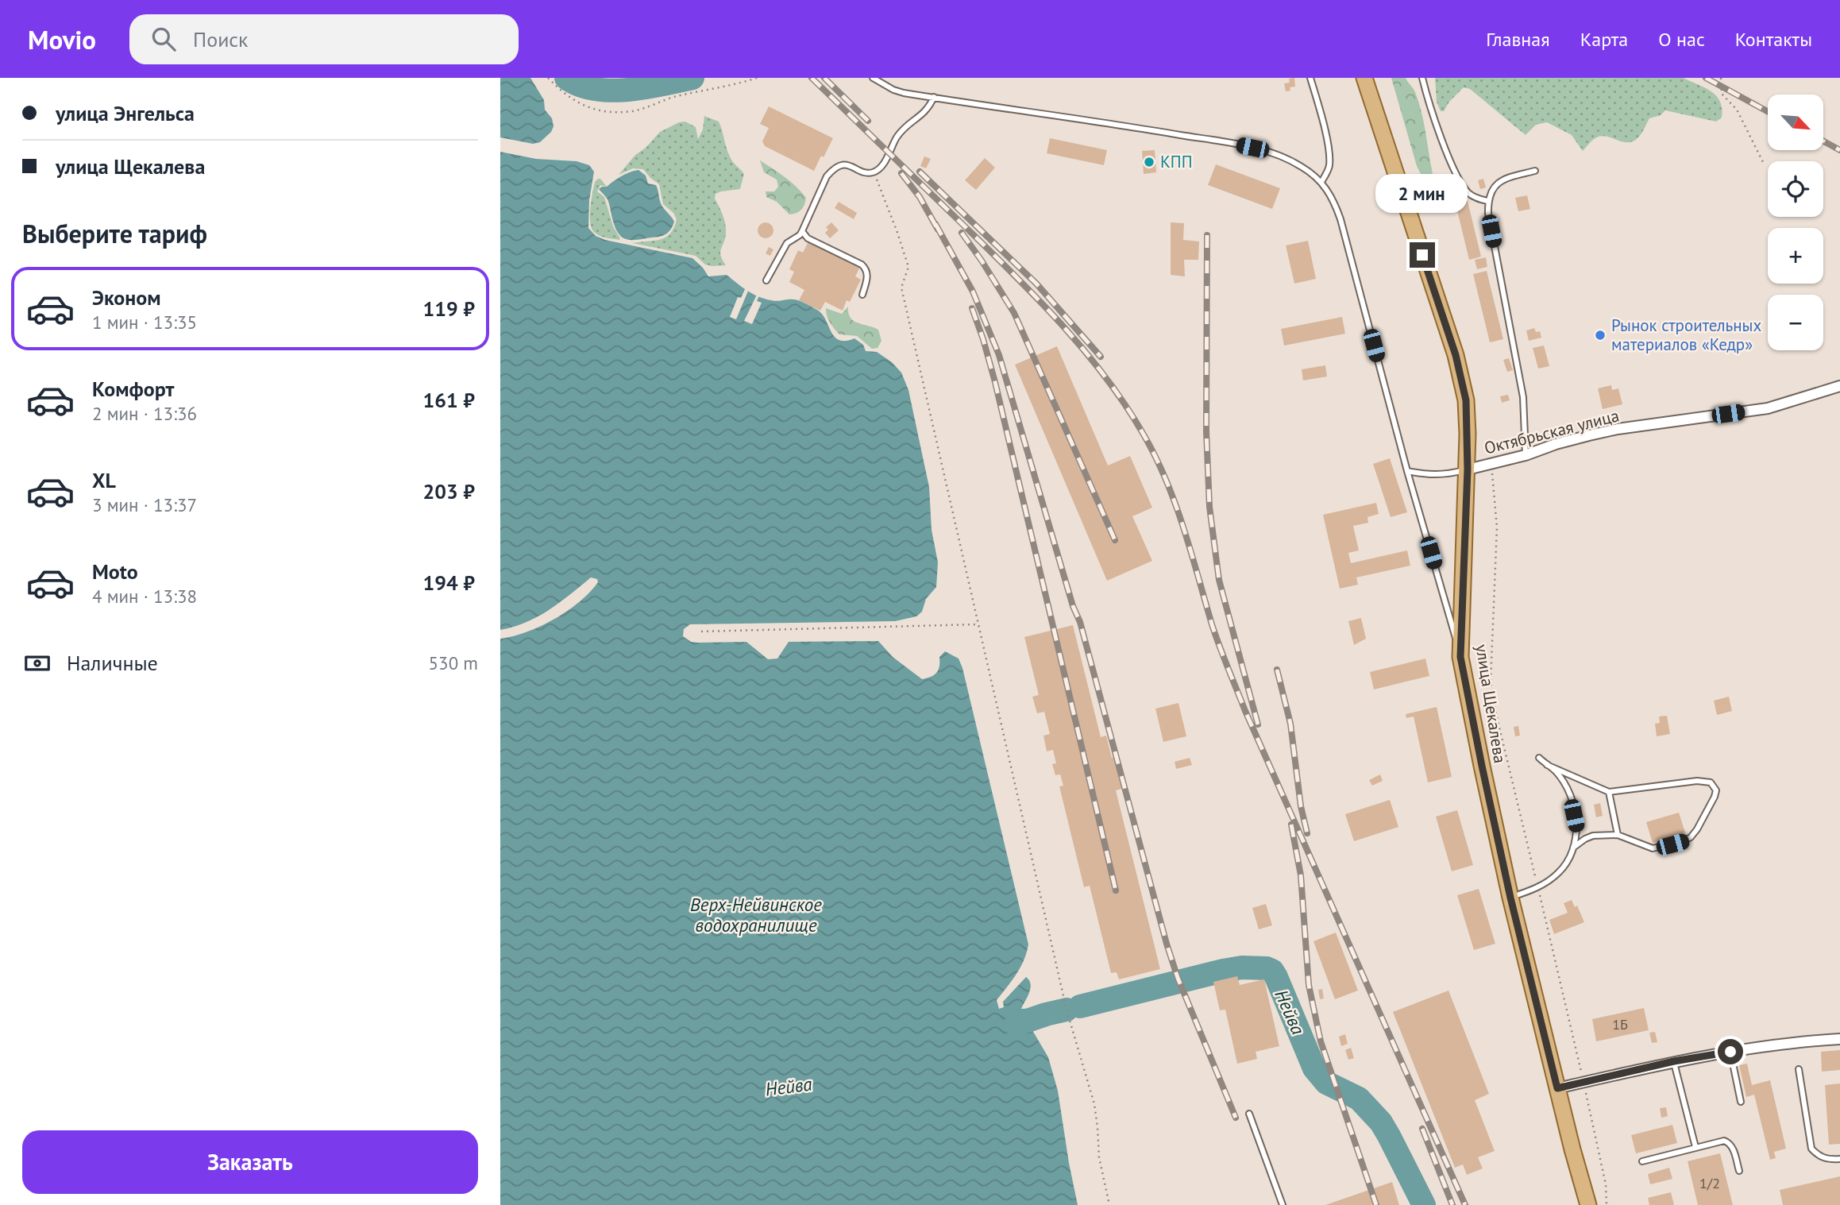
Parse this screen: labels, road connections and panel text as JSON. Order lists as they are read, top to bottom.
{
  "streets": {
    "main road": ["улица Щекалева"],
    "street": ["Октябрьская улица"]
  },
  "crossings": [
    ["Октябрьская улица", "улица Щекалева"]
  ],
  "water": ["Верх-Нейвинское водохранилище", "Нейва"],
  "places": ["КПП", "Рынок строительных материалов «Кедр»"],
  "house_numbers": ["1Б", "1/2"],
  "north": "bottom right",
  "page": {
    "header": "Movio",
    "search": "Поиск",
    "nav": [
      "Главная",
      "Карта",
      "О нас",
      "Контакты"
    ],
    "banner": ["улица Энгельса", "улица Щекалева"],
    "map_buttons": ["+", "−"],
    "bubble": "2 мин",
    "heading": "Выберите тариф",
    "list": [
      {
        "name": "Эконом",
        "note": "1 мин · 13:35",
        "value": "119 ₽"
      },
      {
        "name": "Комфорт",
        "note": "2 мин · 13:36",
        "value": "161 ₽"
      },
      {
        "name": "XL",
        "note": "3 мин · 13:37",
        "value": "203 ₽"
      },
      {
        "name": "Moto",
        "note": "4 мин · 13:38",
        "value": "194 ₽"
      }
    ],
    "pay": ["Наличные", "530 m"],
    "buttons": "Заказать"
  }
}
